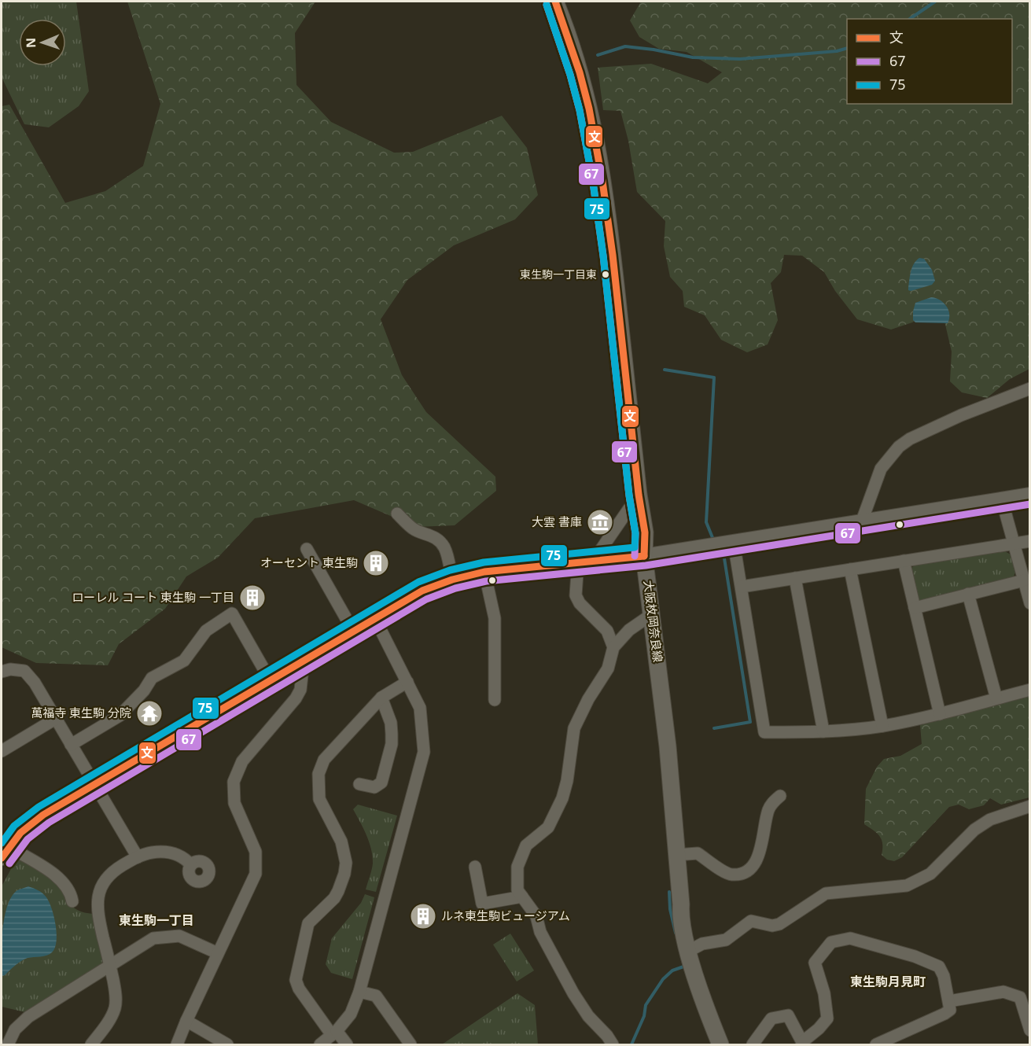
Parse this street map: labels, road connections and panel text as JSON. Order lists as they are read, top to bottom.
{
  "streets": {
    "main road": ["大阪枚岡奈良線"]
  },
  "districts": ["東生駒一丁目", "東生駒月見町"],
  "places": {
    "other": ["東生駒一丁目東"],
    "museum": ["大雲 書庫"],
    "building": ["オーセント 東生駒", "ローレル コート 東生駒 一丁目", "ルネ東生駒ビュージアム"],
    "temple": ["萬福寺 東生駒 分院"]
  },
  "lines": ["transit line 文", "transit line 67", "transit line 75"],
  "legend": ["文", "67", "75"],
  "north": "left"
}
